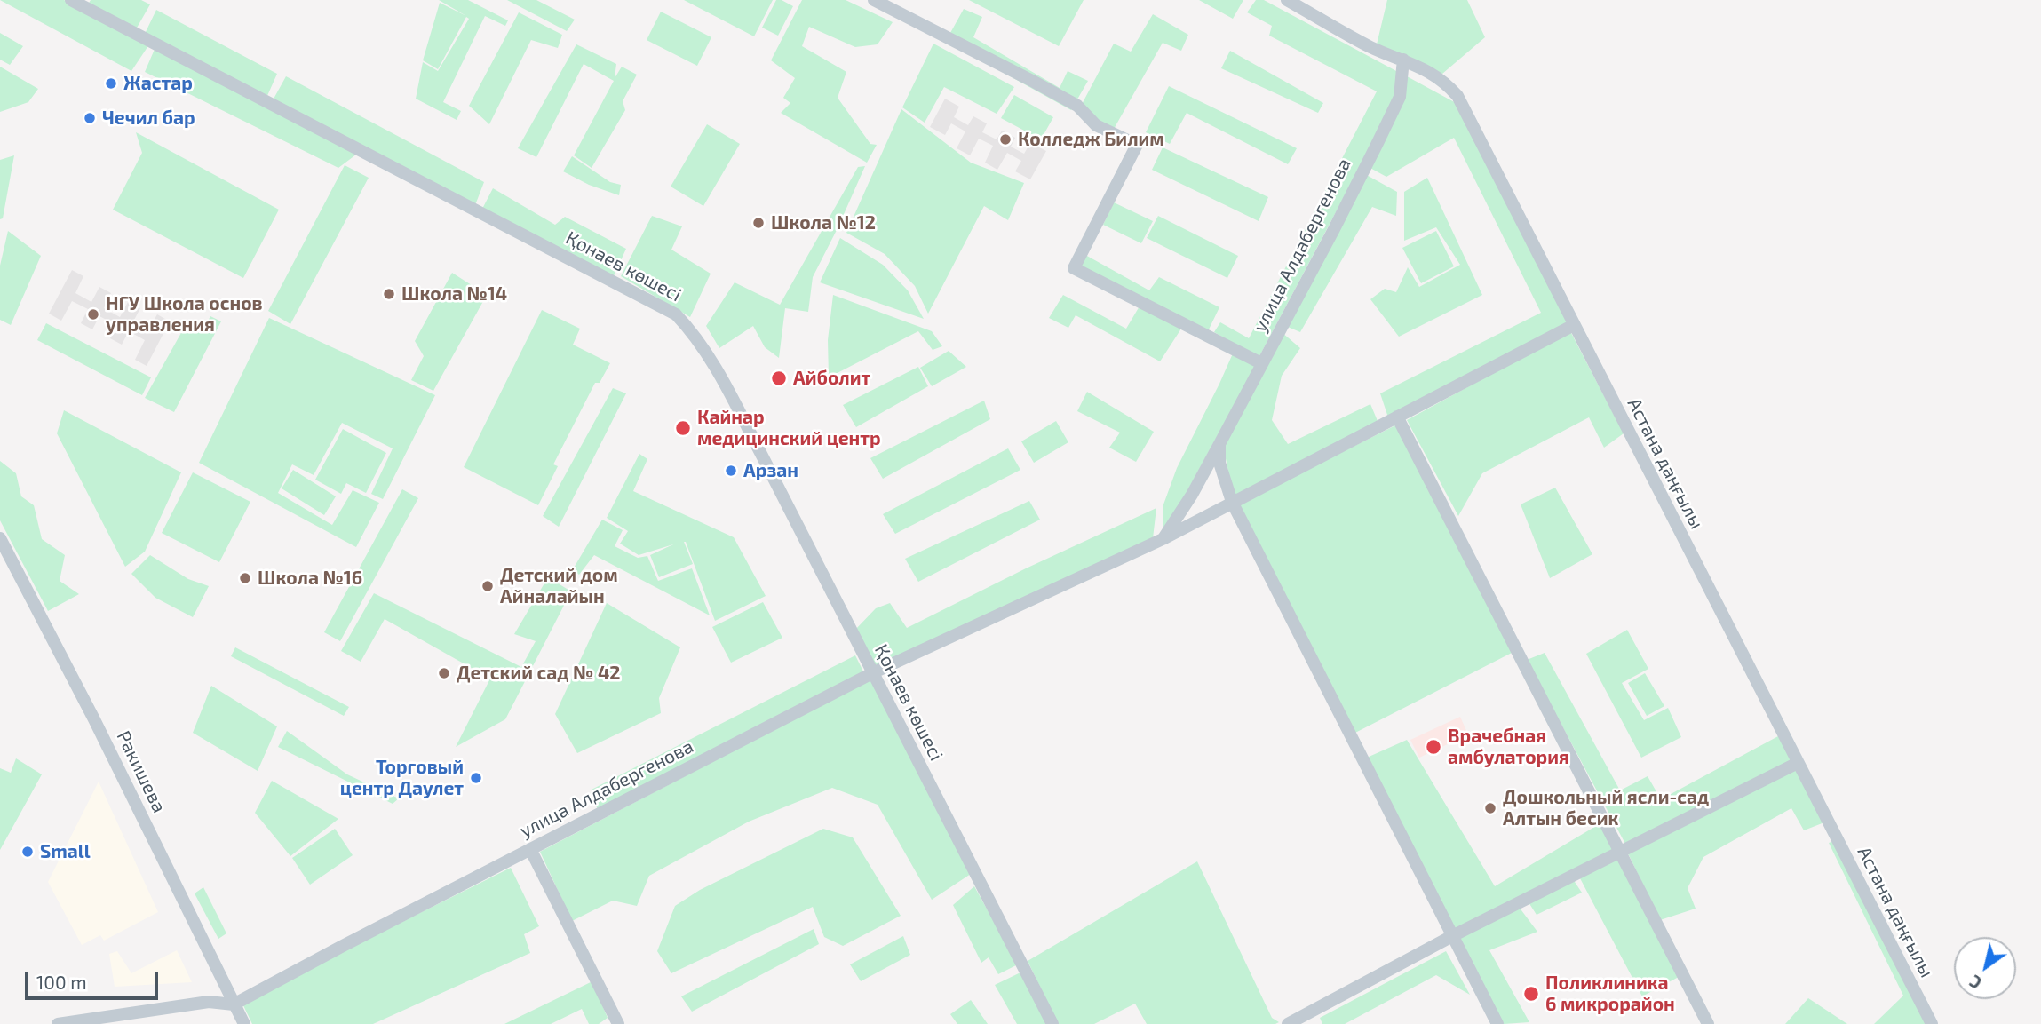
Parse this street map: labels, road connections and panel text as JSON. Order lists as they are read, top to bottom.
{
  "streets": {
    "street": [
      "улица Алдабергенова",
      "Қонаев көшесі",
      "Астана даңғылы",
      "Ракишева"
    ]
  },
  "crossings": [
    ["улица Алдабергенова", "Қонаев көшесі"],
    ["улица Алдабергенова", "Астана даңғылы"],
    ["улица Алдабергенова", "Ракишева"]
  ],
  "places": [
    "Жастар",
    "Чечил бар",
    "Колледж Билим",
    "Школа №12",
    "Школа №14",
    "НГУ Школа основ управления",
    "Айболит",
    "Кайнар медицинский центр",
    "Арзан",
    "Школа №16",
    "Детский дом Айналайын",
    "Детский сад № 42",
    "Врачебная амбулатория",
    "Торговый центр Даулет",
    "Дошкольный ясли-сад Алтын бесик",
    "Small",
    "Поликлиника 6 микрорайон"
  ],
  "scale_bar": "100 m",
  "north": "bottom left"
}
